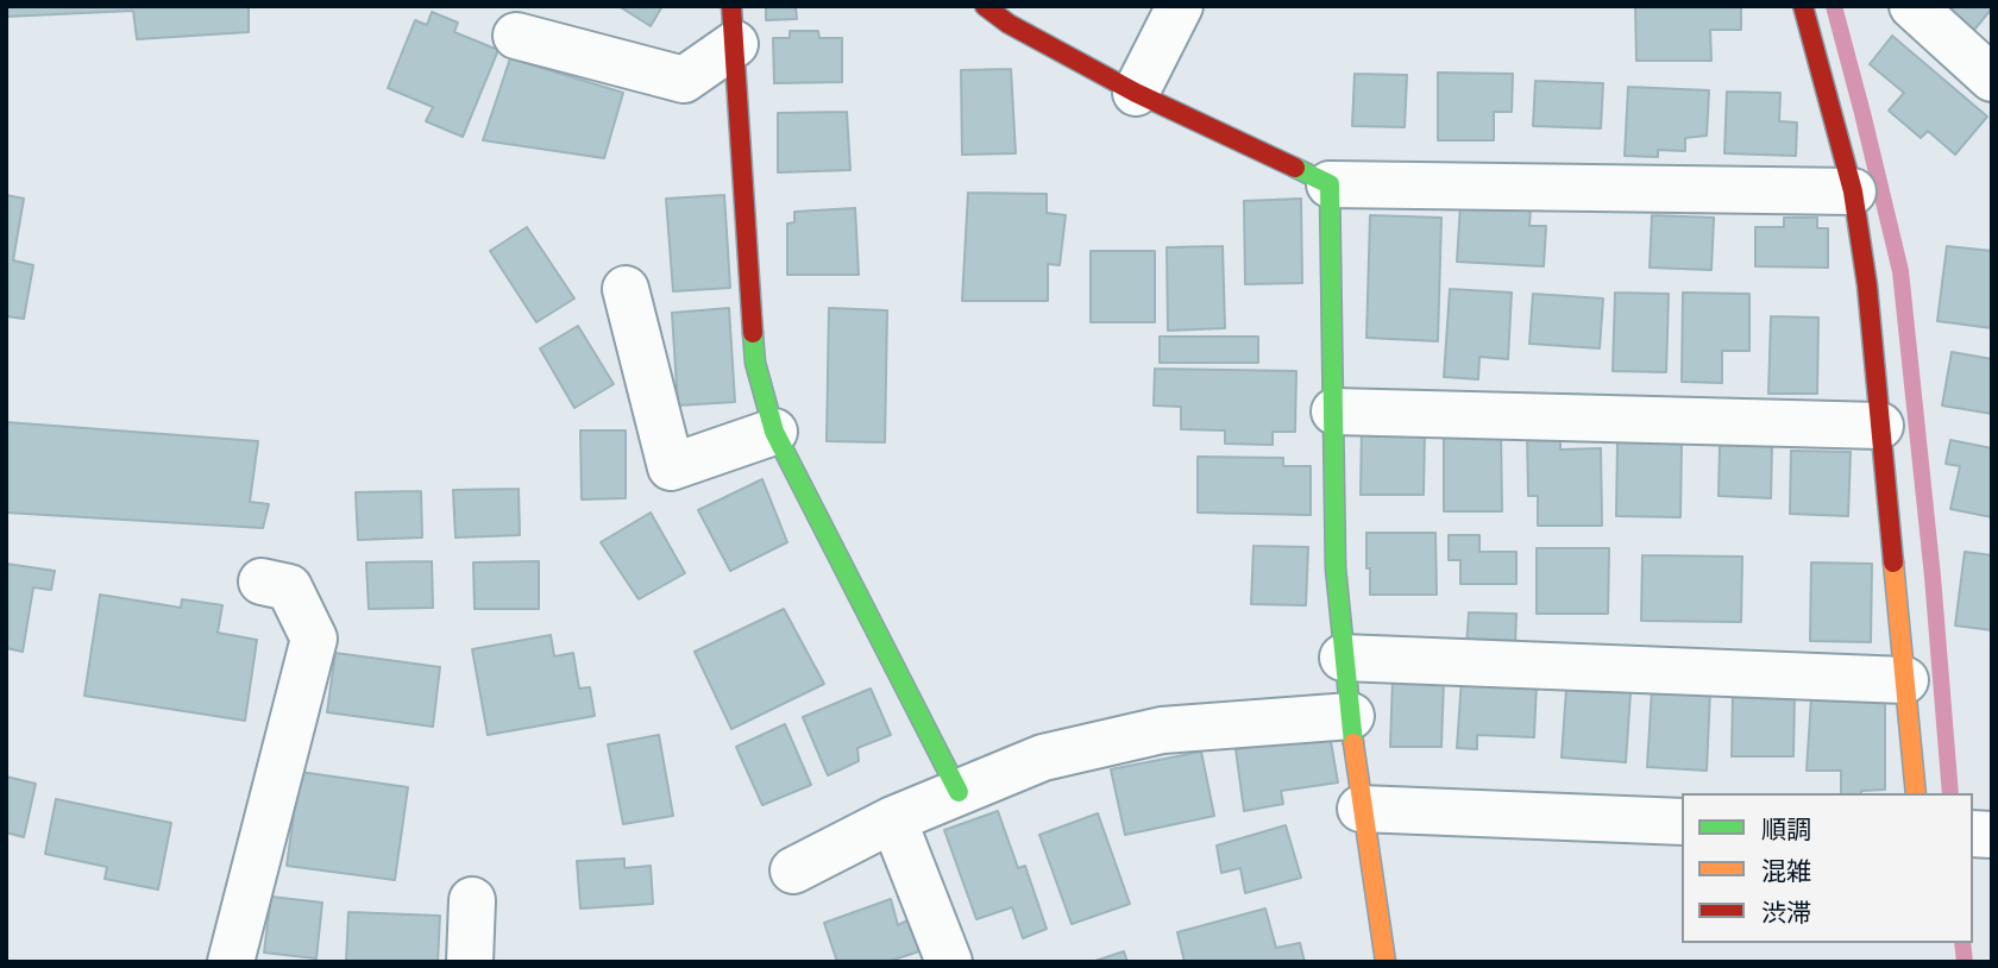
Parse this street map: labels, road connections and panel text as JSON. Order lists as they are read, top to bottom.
{
  "legend": ["順調", "混雑", "渋滞"]
}
